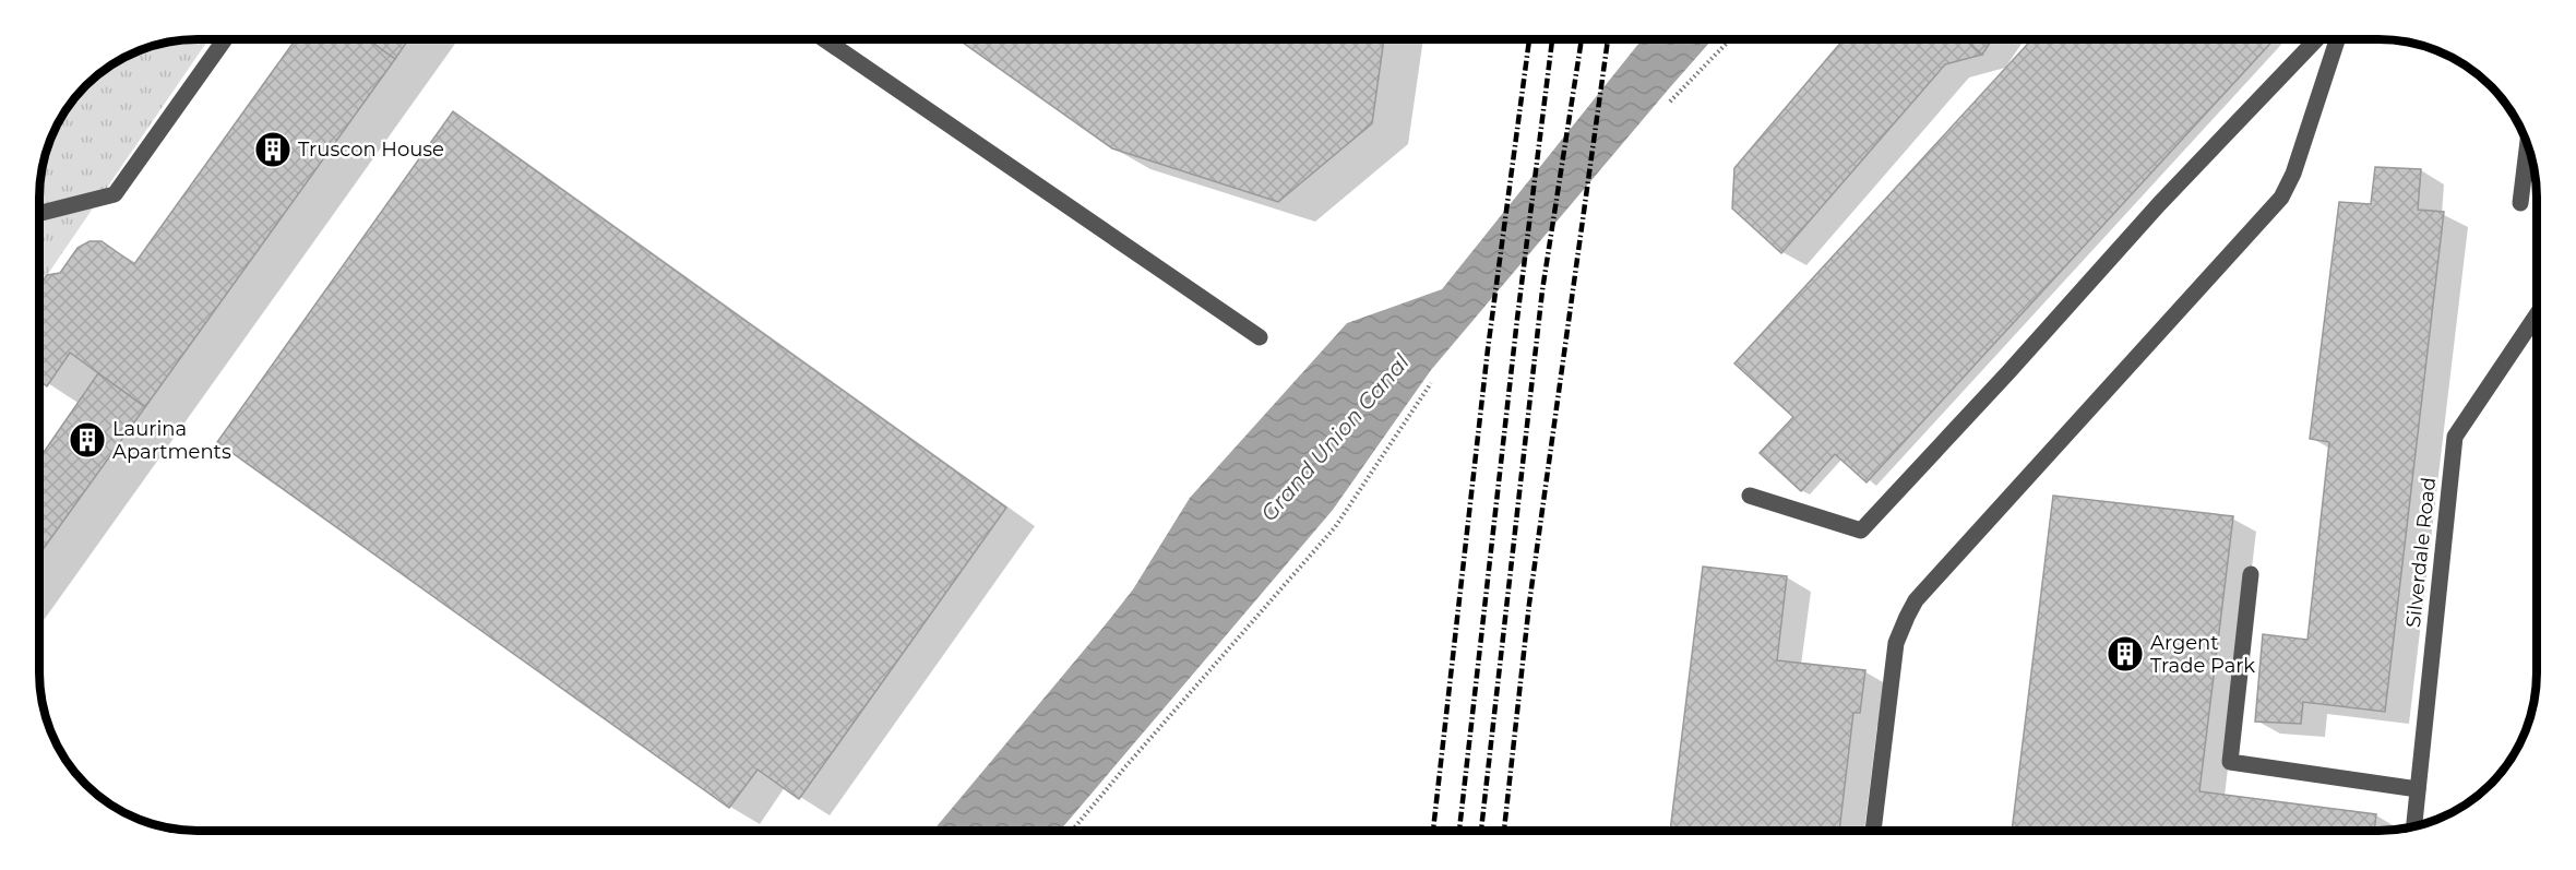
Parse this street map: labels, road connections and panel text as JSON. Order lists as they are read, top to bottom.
{
  "streets": {
    "street": ["Silverdale Road"]
  },
  "water": ["Grand Union Canal"],
  "places": {
    "building": ["Truscon House", "Laurina Apartments", "Argent Trade Park"]
  }
}
